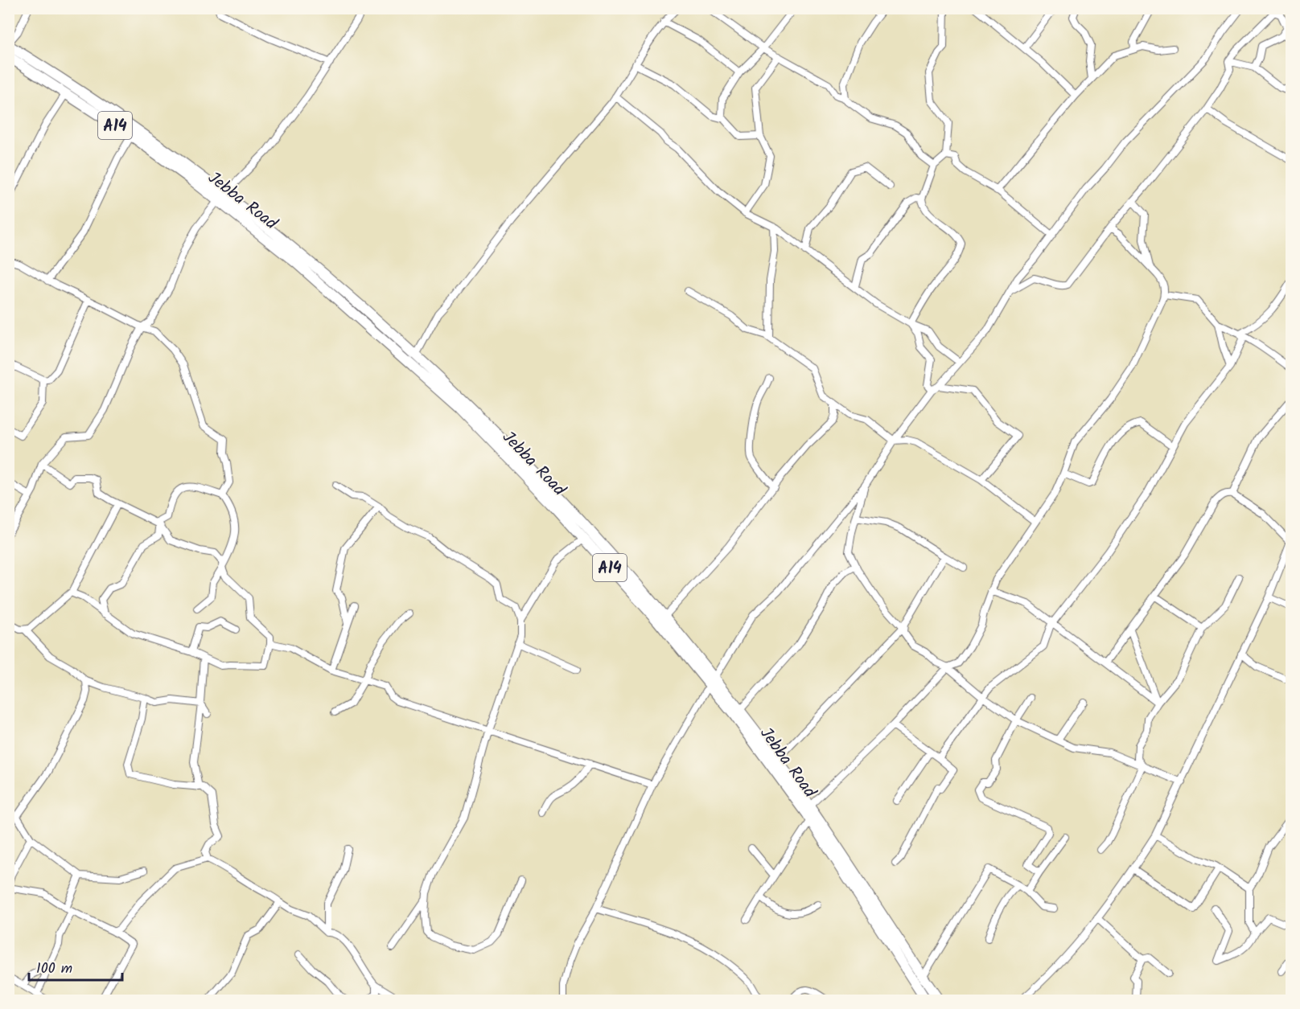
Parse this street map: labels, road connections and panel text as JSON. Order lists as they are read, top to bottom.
{
  "streets": {
    "highway": ["A14", "Jebba Road"]
  },
  "scale_bar": "100 m"
}
